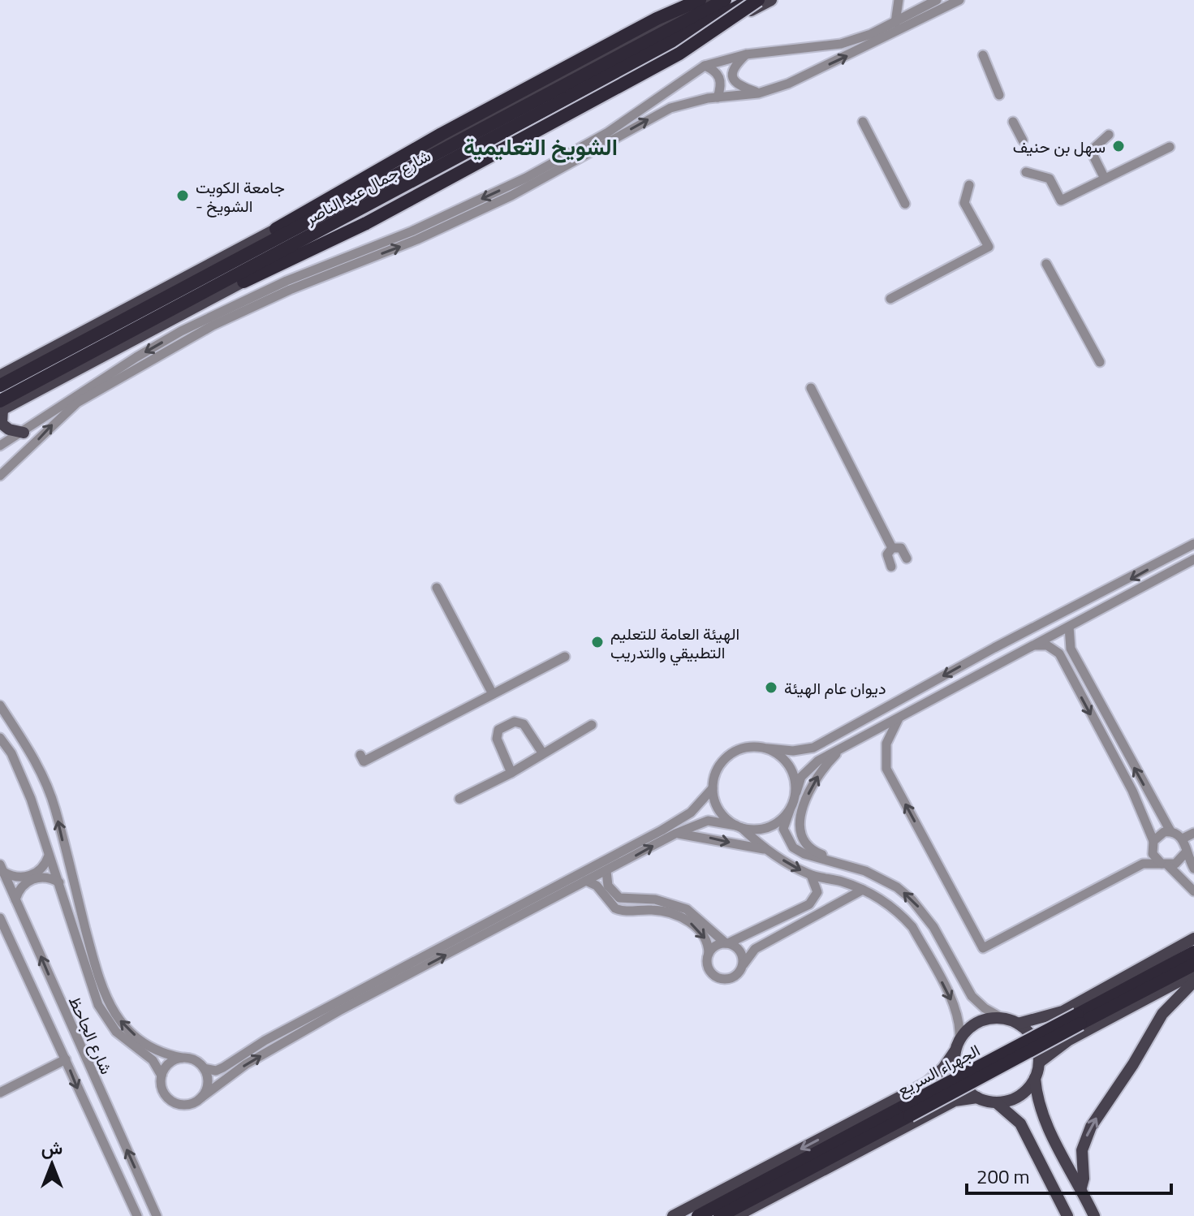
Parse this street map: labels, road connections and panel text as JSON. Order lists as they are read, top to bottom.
{
  "streets": {
    "highway": ["شارع جمال عبد الناصر", "الجهراء السريع"],
    "street": ["شارع الجاحظ"]
  },
  "districts": ["الشويخ التعليمية"],
  "places": [
    "سهل بن حنيف",
    "جامعة الكويت - الشويخ",
    "الهيئة العامة للتعليم التطبيقي والتدريب",
    "ديوان عام الهيئة"
  ],
  "scale_bar": "200 m",
  "north": "top"
}
